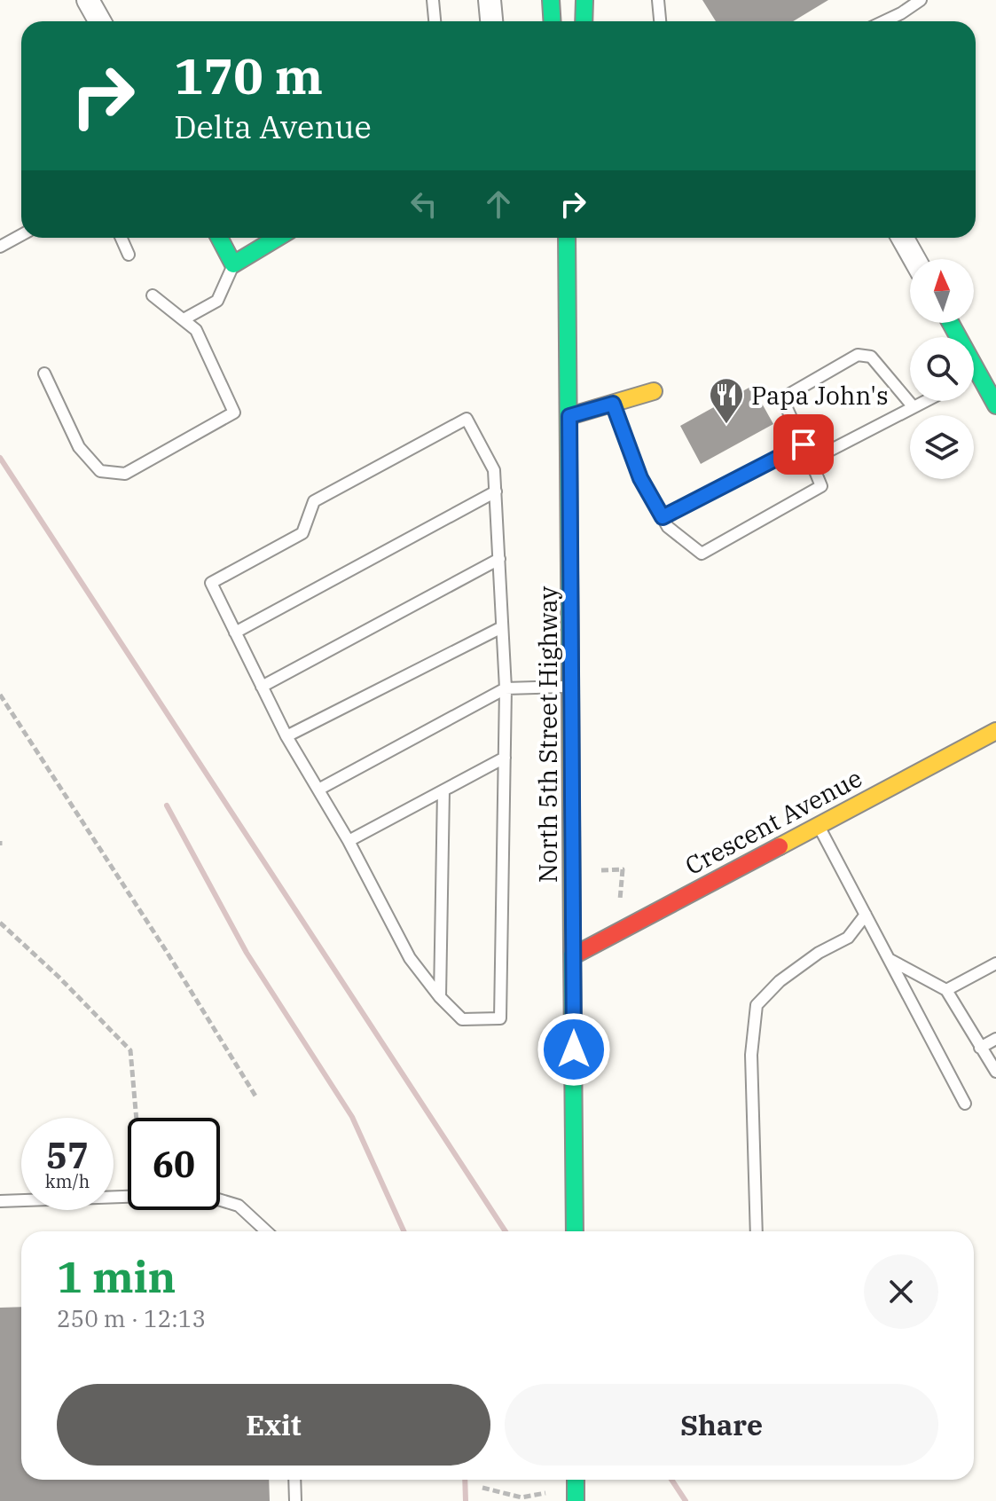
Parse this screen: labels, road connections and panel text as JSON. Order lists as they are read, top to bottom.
{
  "streets": {
    "main road": ["North 5th Street Highway", "Crescent Avenue"]
  },
  "crossings": [
    ["North 5th Street Highway", "Crescent Avenue"]
  ],
  "places": {
    "restaurant": ["Papa John's"]
  },
  "north": "top",
  "page": {
    "turn": ["170 m", "Delta Avenue"],
    "speed": "57 km/h",
    "limit": "60",
    "heading": ["1 min", "250 m · 12:13"],
    "buttons": ["Exit", "Share"]
  }
}
